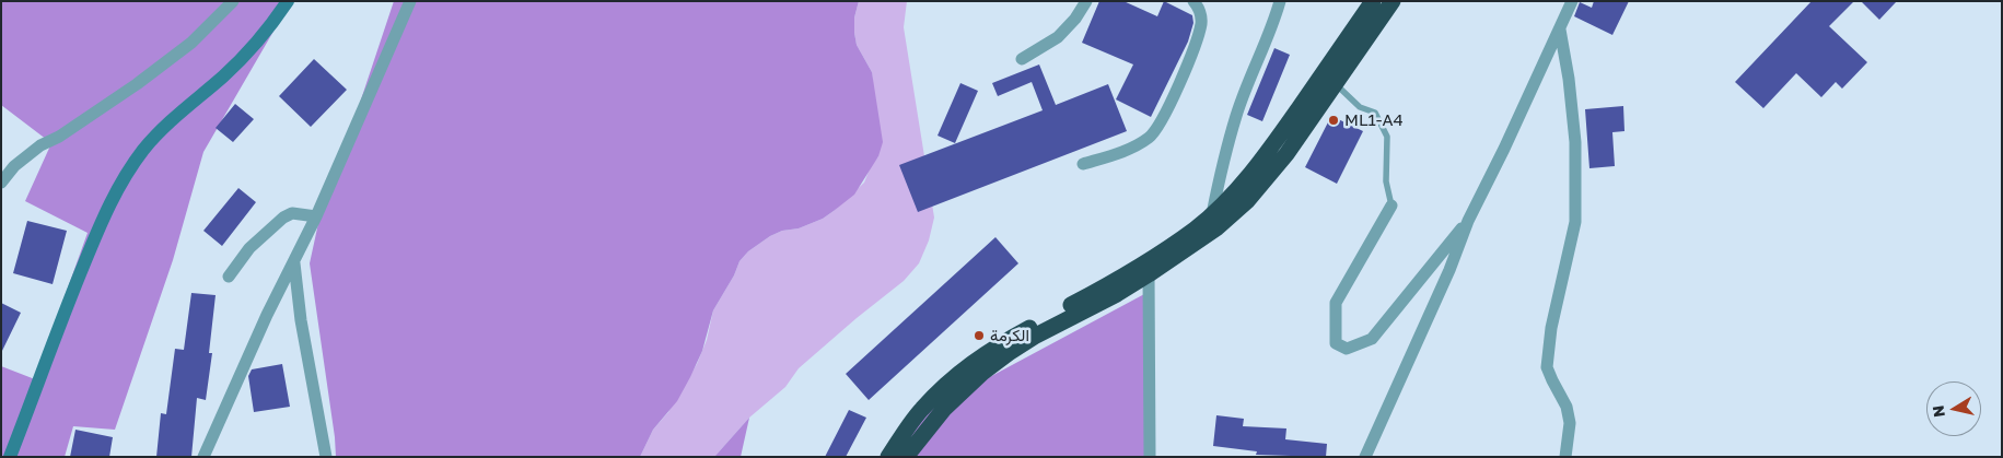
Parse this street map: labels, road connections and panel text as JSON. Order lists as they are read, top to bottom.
{
  "places": ["ML1-A4", "الكرمة"],
  "north": "left"
}
